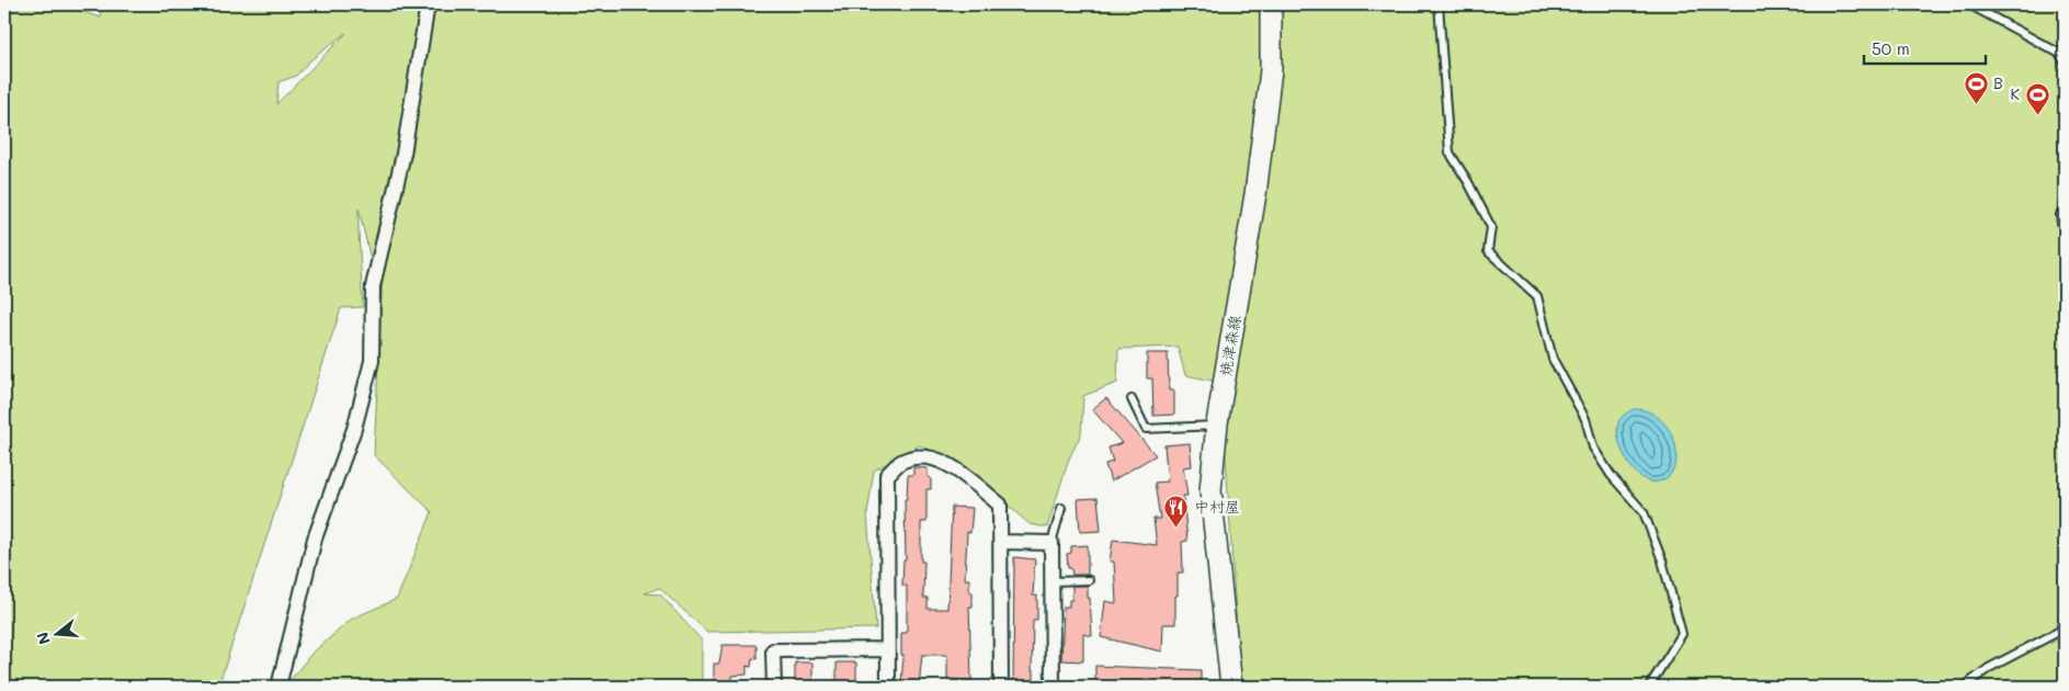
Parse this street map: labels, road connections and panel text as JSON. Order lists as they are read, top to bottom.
{
  "streets": {
    "main road": ["焼津森線"]
  },
  "places": {
    "sports": ["B", "K"],
    "restaurant": ["中村屋"]
  },
  "scale_bar": "50 m",
  "north": "left"
}
